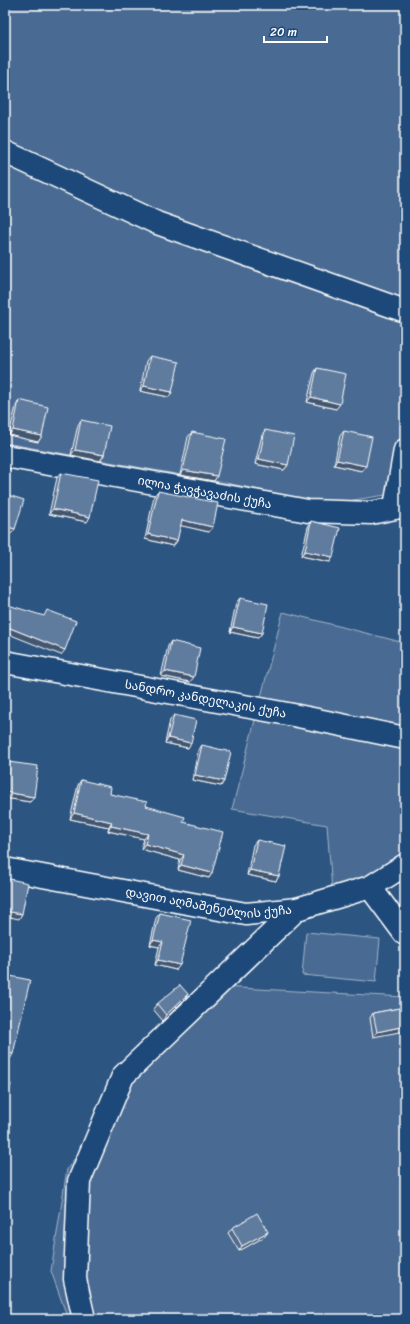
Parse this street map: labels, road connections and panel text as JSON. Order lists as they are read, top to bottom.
{
  "streets": {
    "street": ["ილია ჭავჭავაძის ქუჩა", "სანდრო კანდელაკის ქუჩა", "დავით აღმაშენებლის ქუჩა"]
  },
  "scale_bar": "20 m"
}
